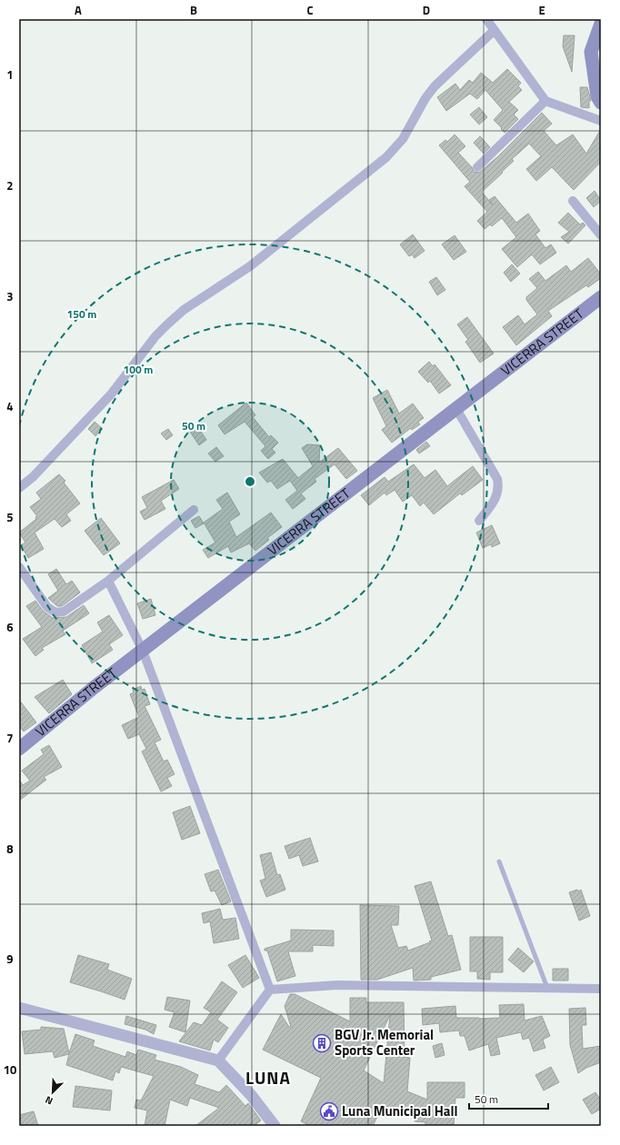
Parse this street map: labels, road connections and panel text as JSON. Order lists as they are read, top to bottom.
{
  "streets": {
    "main road": ["VICERRA STREET"]
  },
  "districts": ["LUNA"],
  "places": {
    "building": ["BGV Jr. Memorial Sports Center"],
    "public building": ["Luna Municipal Hall"]
  },
  "scale_bar": "50 m",
  "north": "bottom left",
  "grid": {
    "columns": [
      "A",
      "B",
      "C",
      "D",
      "E"
    ],
    "rows": [
      "1",
      "2",
      "3",
      "4",
      "5",
      "6",
      "7",
      "8",
      "9",
      "10"
    ]
  },
  "rings": ["150 m", "100 m", "50 m"]
}
